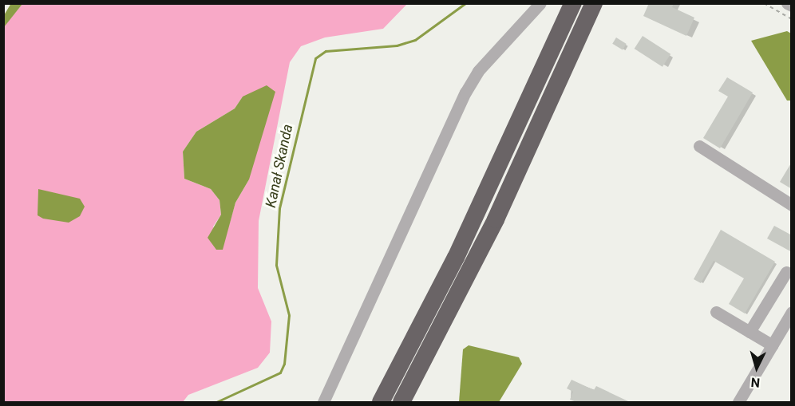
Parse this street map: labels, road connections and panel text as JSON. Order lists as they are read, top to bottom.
{
  "water": ["Kanał Skanda"],
  "north": "bottom"
}
